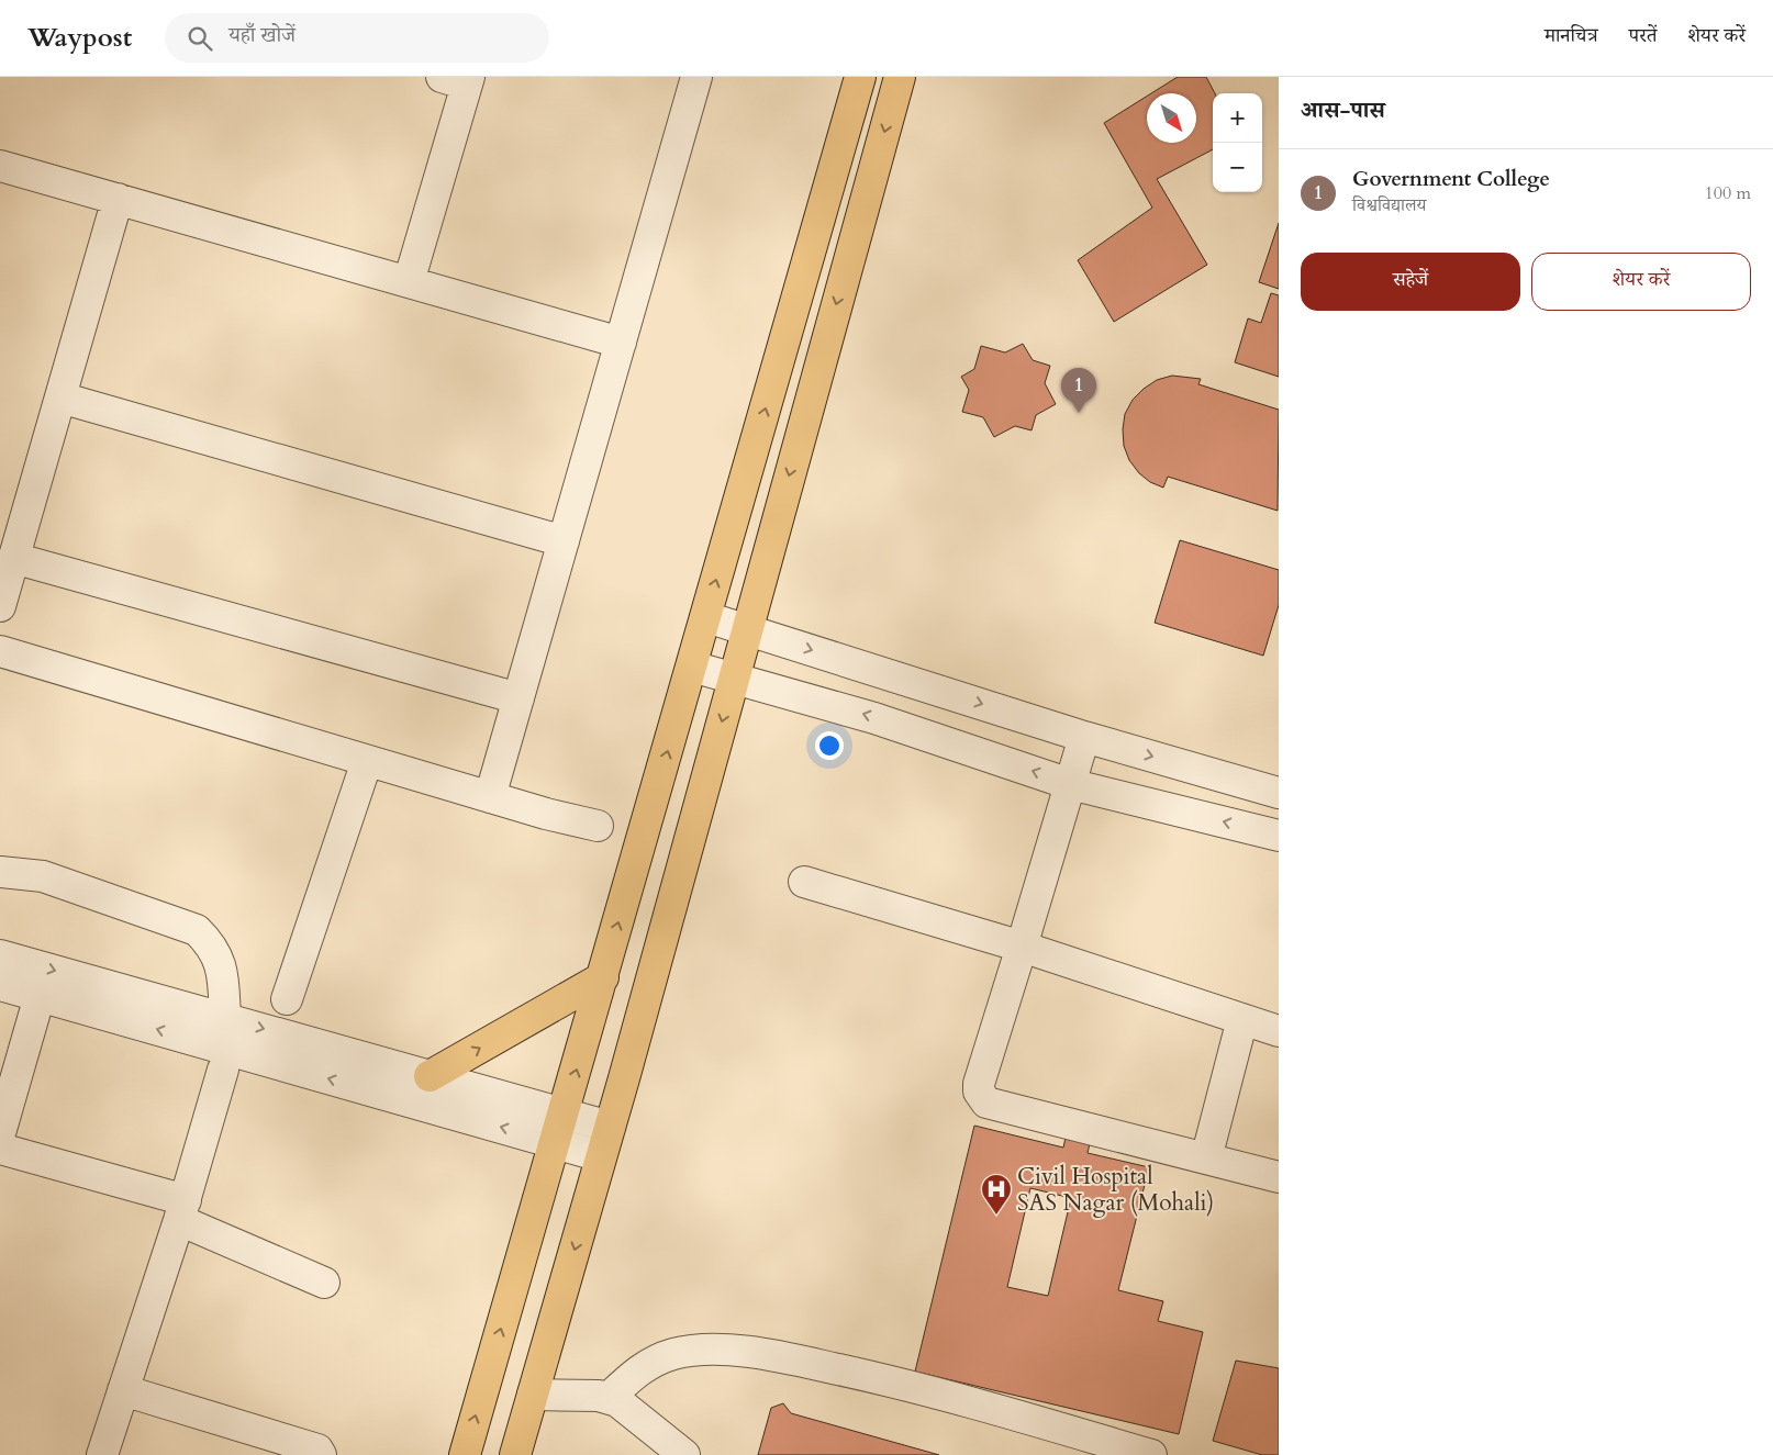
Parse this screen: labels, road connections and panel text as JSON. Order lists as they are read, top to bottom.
{
  "places": {
    "hospital": ["Civil Hospital SAS Nagar (Mohali)"]
  },
  "north": "bottom right",
  "page": {
    "header": "Waypost",
    "search": "यहाँ खोजें",
    "nav": ["मानचित्र", "परतें", "शेयर करें"],
    "heading": "आस-पास",
    "map_buttons": ["+", "−"],
    "list": [
      {
        "mark": "1",
        "name": "Government College",
        "note": "विश्वविद्यालय",
        "value": "100 m"
      }
    ],
    "buttons": ["सहेजें", "शेयर करें"],
    "pins": "1"
  }
}
